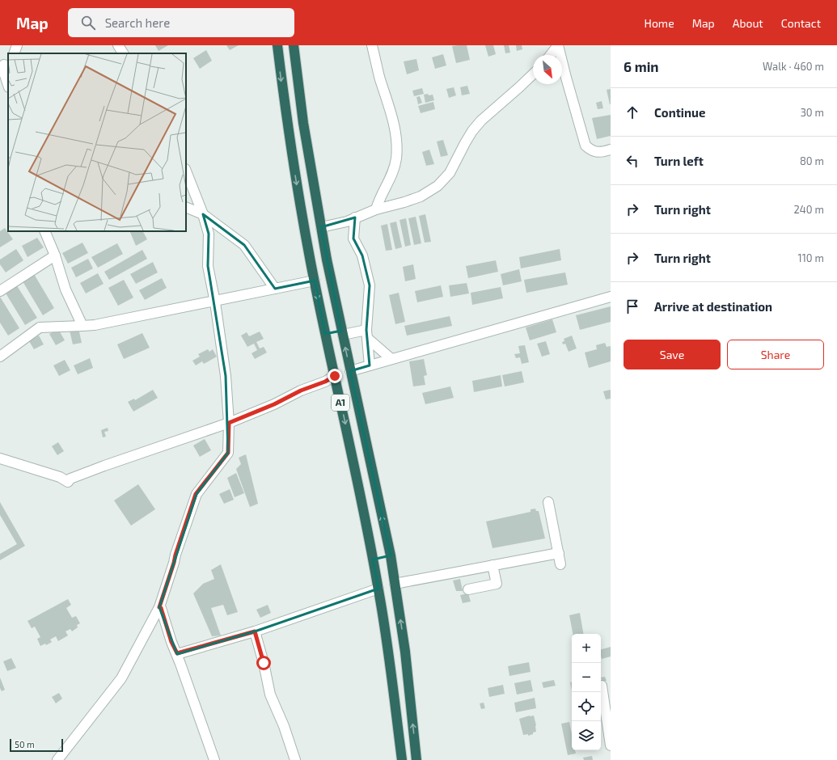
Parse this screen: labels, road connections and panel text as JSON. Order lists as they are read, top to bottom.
{
  "streets": {
    "highway": ["A1"]
  },
  "scale_bar": "50 m",
  "north": "bottom right",
  "page": {
    "header": "Map",
    "search": "Search here",
    "nav": [
      "Home",
      "Map",
      "About",
      "Contact"
    ],
    "heading": ["6 min", "Walk · 460 m"],
    "list": [
      ["Continue", "30 m"],
      ["Turn left", "80 m"],
      ["Turn right", "240 m"],
      ["Turn right", "110 m"],
      "Arrive at destination"
    ],
    "buttons": ["Save", "Share"],
    "map_buttons": ["+", "−"],
    "scale": "50 m"
  }
}
